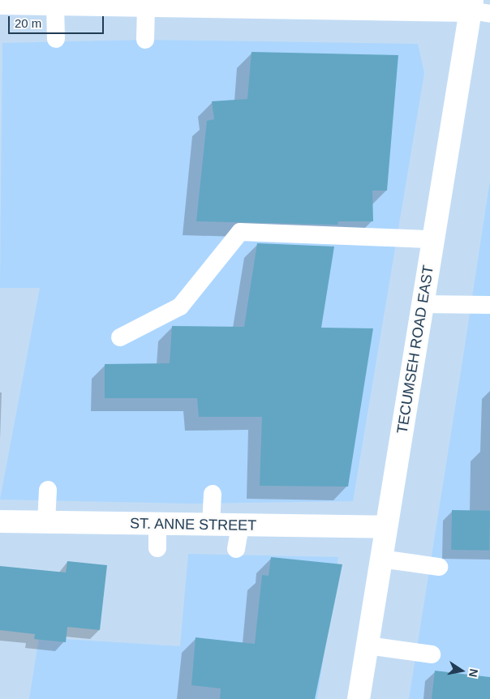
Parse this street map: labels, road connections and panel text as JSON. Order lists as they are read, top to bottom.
{
  "streets": {
    "street": ["TECUMSEH ROAD EAST", "ST. ANNE STREET"]
  },
  "crossings": [
    ["TECUMSEH ROAD EAST", "ST. ANNE STREET"]
  ],
  "scale_bar": "20 m",
  "north": "right"
}
